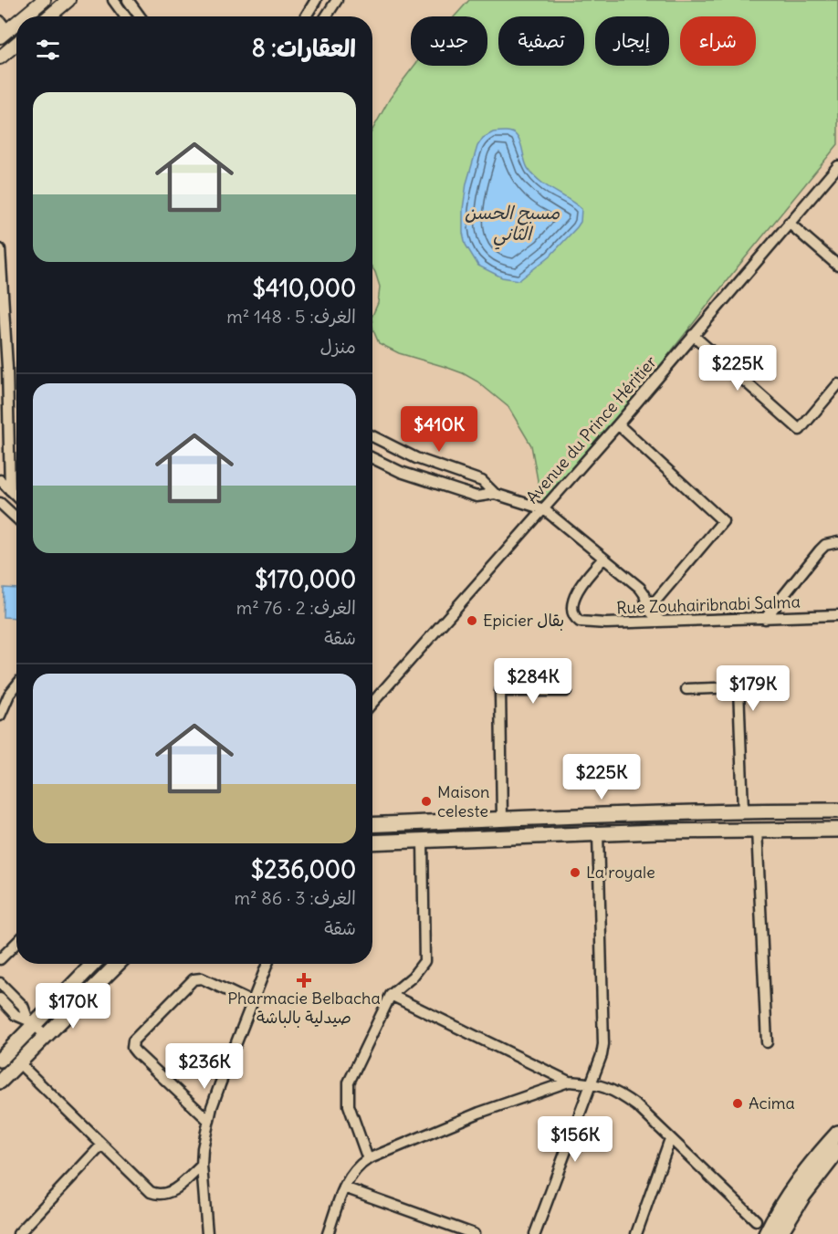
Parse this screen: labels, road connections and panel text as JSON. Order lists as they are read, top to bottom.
{
  "streets": {
    "street": ["Avenue du Prince Héritier", "Rue Zouhairibnabi Salma"]
  },
  "water": ["مسبح الحسن الثاني"],
  "places": {
    "other": [
      "Epicier بقال",
      "Maison celeste",
      "La royale",
      "Acima"
    ],
    "health": ["Pharmacie Belbacha صيدلية بالباشة"]
  },
  "page": {
    "chip": [
      "شراء",
      "إيجار",
      "تصفية",
      "جديد"
    ],
    "heading": "العقارات: 8",
    "list": [
      {
        "name": "$410,000",
        "note": "الغرف: 5 · 148 m² · منزل"
      },
      {
        "name": "$170,000",
        "note": "الغرف: 2 · 76 m² · شقة"
      },
      {
        "name": "$236,000",
        "note": "الغرف: 3 · 86 m² · شقة"
      }
    ],
    "price": [
      "$225K",
      "$410K",
      "$284K",
      "$179K",
      "$225K",
      "$170K",
      "$236K",
      "$156K"
    ]
  }
}
